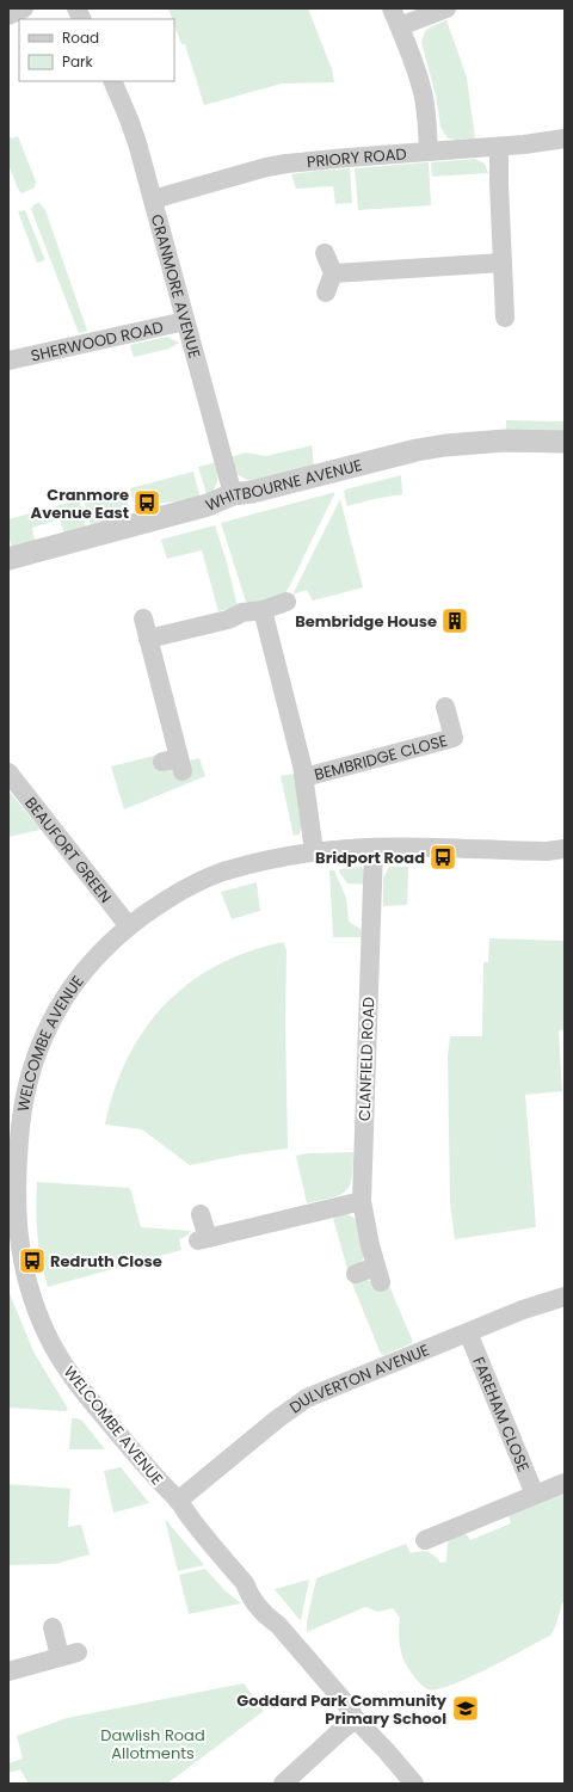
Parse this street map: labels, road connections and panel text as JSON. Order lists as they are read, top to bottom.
{
  "streets": {
    "street": [
      "PRIORY ROAD",
      "CRANMORE AVENUE",
      "SHERWOOD ROAD",
      "WHITBOURNE AVENUE",
      "BEMBRIDGE CLOSE",
      "BEAUFORT GREEN",
      "WELCOMBE AVENUE",
      "CLANFIELD ROAD",
      "DULVERTON AVENUE",
      "FAREHAM CLOSE"
    ]
  },
  "crossings": [
    ["PRIORY ROAD", "CRANMORE AVENUE"],
    ["CRANMORE AVENUE", "SHERWOOD ROAD"],
    ["CRANMORE AVENUE", "WHITBOURNE AVENUE"],
    ["BEMBRIDGE CLOSE", "WELCOMBE AVENUE"],
    ["BEAUFORT GREEN", "WELCOMBE AVENUE"],
    ["WELCOMBE AVENUE", "CLANFIELD ROAD"],
    ["WELCOMBE AVENUE", "DULVERTON AVENUE"],
    ["DULVERTON AVENUE", "FAREHAM CLOSE"]
  ],
  "parks": ["Dawlish Road Allotments"],
  "places": {
    "bus stop": ["Cranmore Avenue East", "Bridport Road", "Redruth Close"],
    "building": ["Bembridge House"],
    "school or university": ["Goddard Park Community Primary School"]
  },
  "legend": ["Road", "Park"]
}
